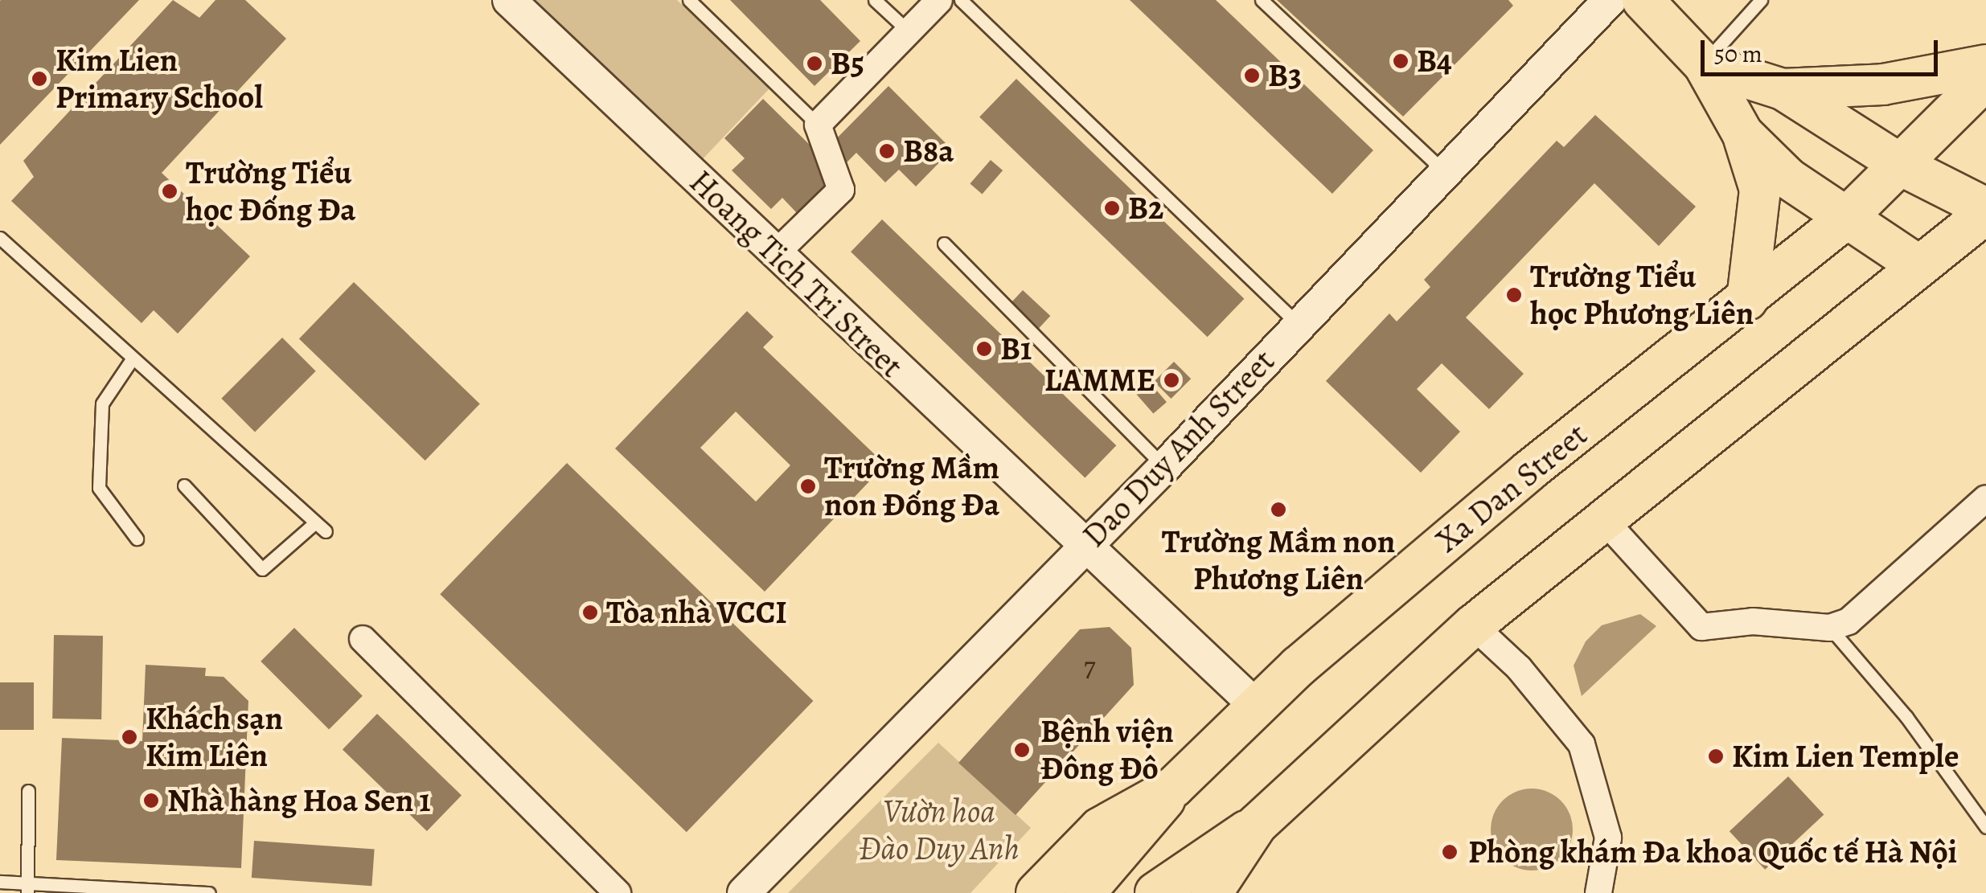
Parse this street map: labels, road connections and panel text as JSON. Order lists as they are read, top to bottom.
{
  "streets": {
    "main road": ["Xa Dan Street"],
    "street": ["Hoang Tich Tri Street", "Dao Duy Anh Street"]
  },
  "crossings": [
    ["Hoang Tich Tri Street", "Dao Duy Anh Street"],
    ["Hoang Tich Tri Street", "Xa Dan Street"]
  ],
  "parks": ["Vườn hoa Đào Duy Anh"],
  "places": [
    "B4",
    "B5",
    "B3",
    "Kim Lien Primary School",
    "B8a",
    "Trường Tiểu học Đống Đa",
    "B2",
    "Trường Tiểu học Phương Liên",
    "B1",
    "L'AMME",
    "Trường Mầm non Đống Đa",
    "Trường Mầm non Phương Liên",
    "Tòa nhà VCCI",
    "Khách sạn Kim Liên",
    "Bệnh viện Đông Đô",
    "Kim Lien Temple",
    "Nhà hàng Hoa Sen 1",
    "Phòng khám Đa khoa Quốc tế Hà Nội"
  ],
  "house_numbers": ["7"],
  "scale_bar": "50 m"
}
